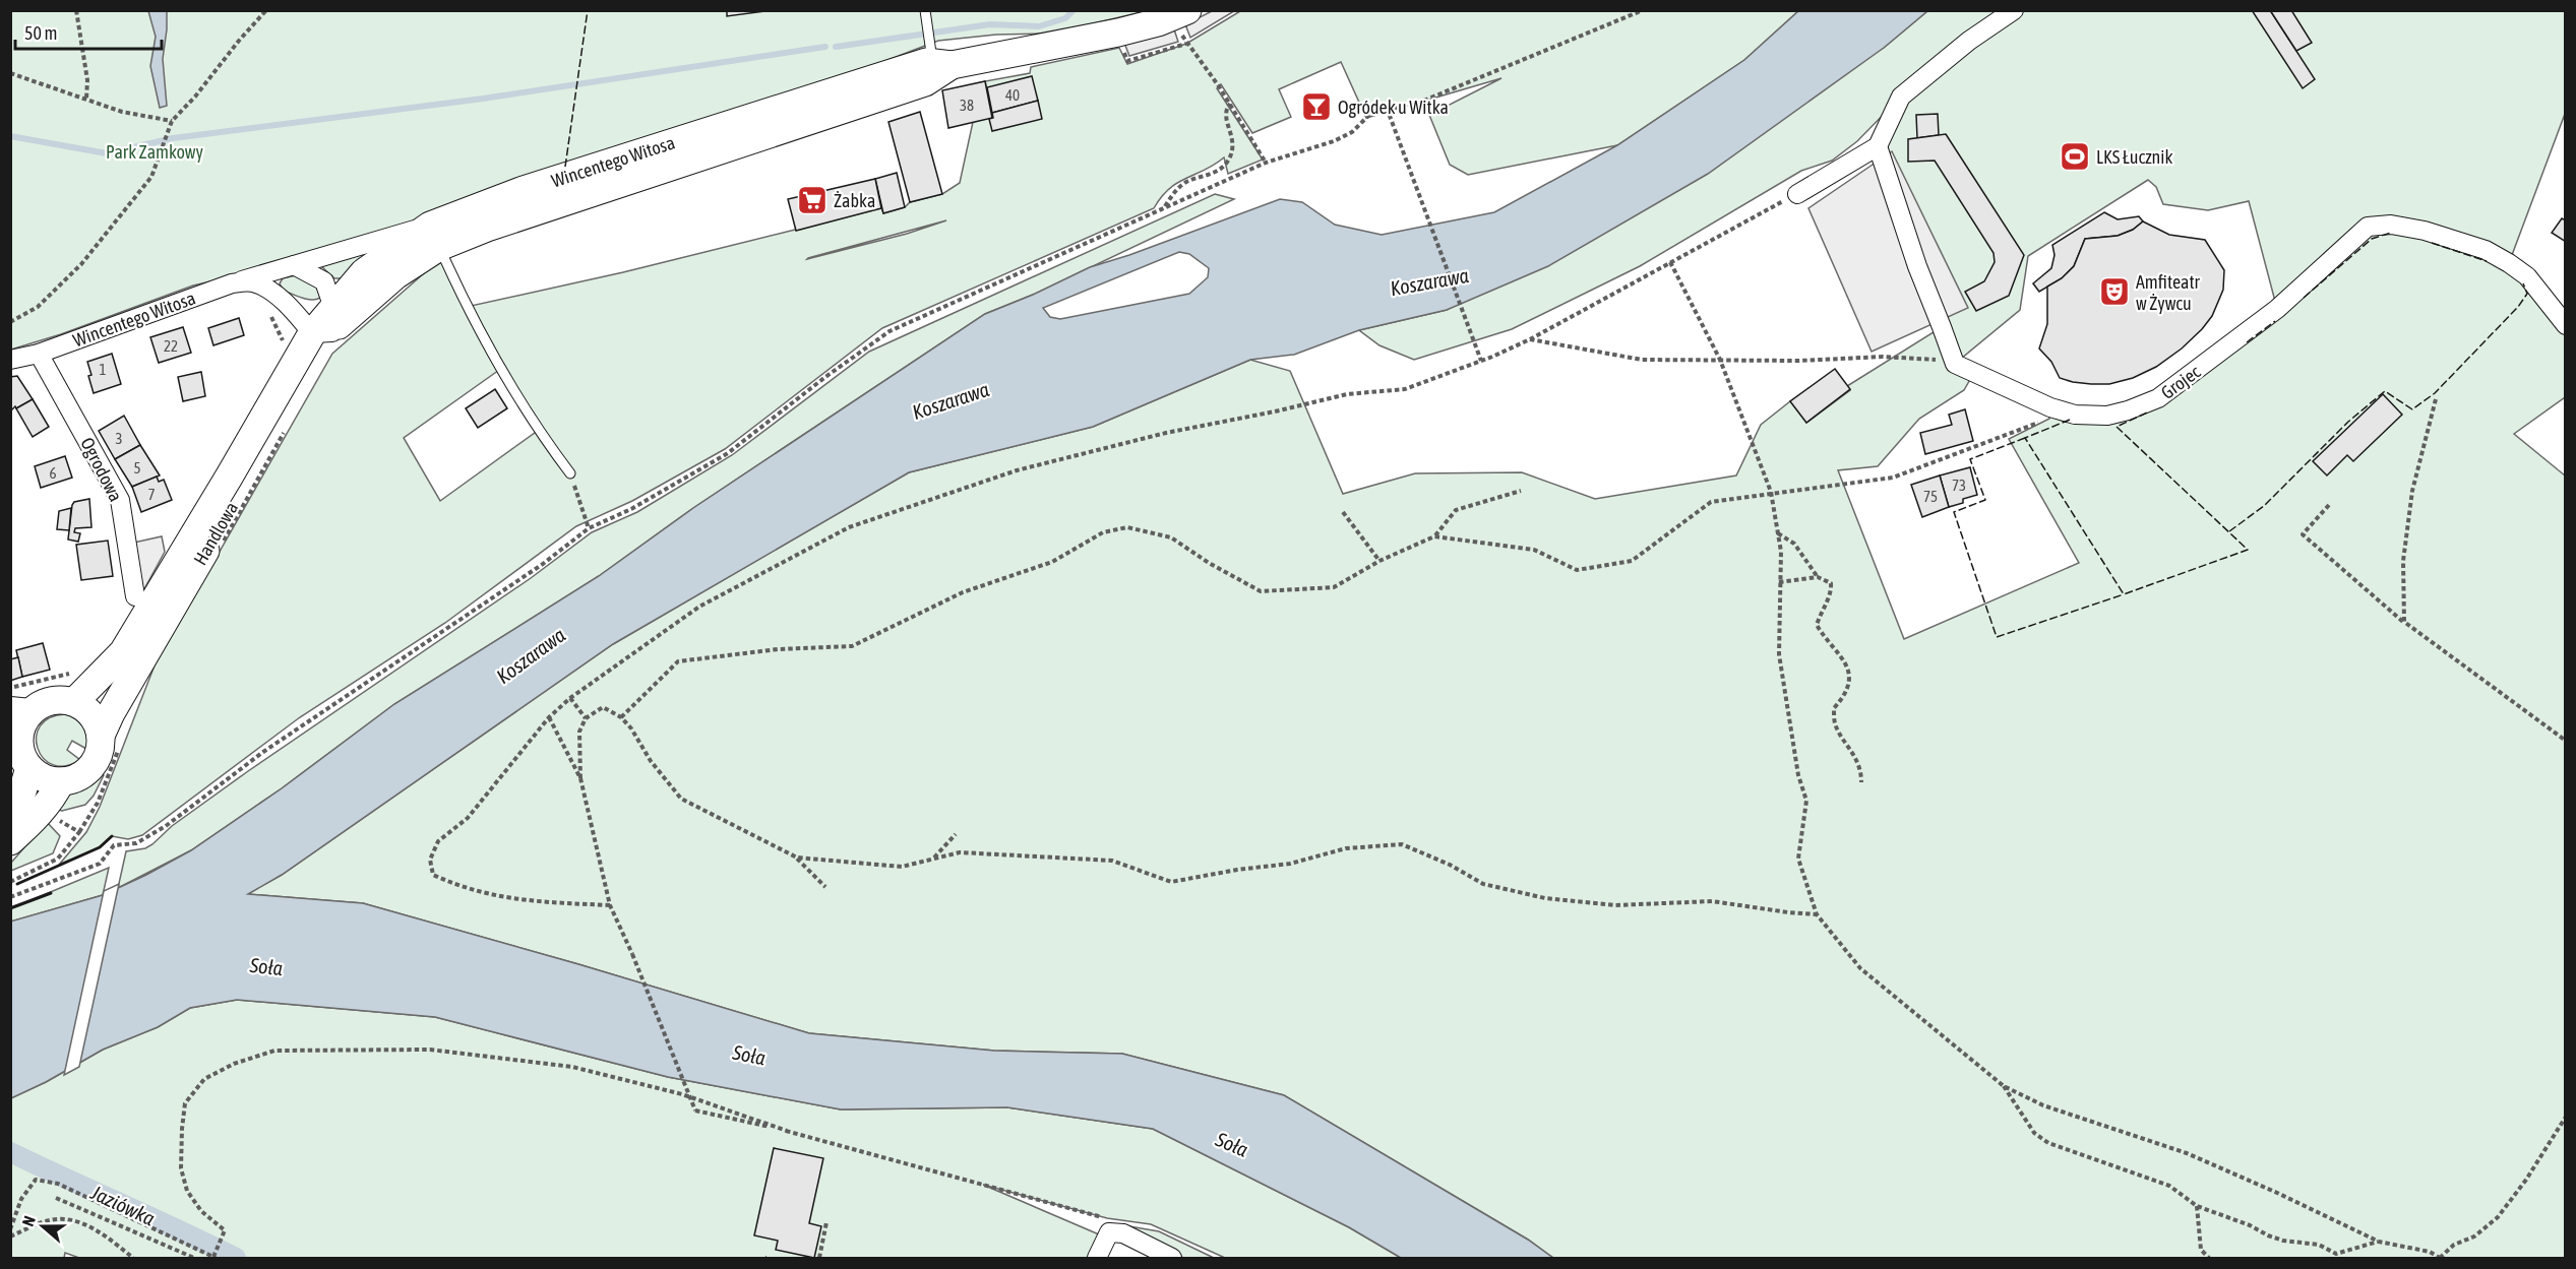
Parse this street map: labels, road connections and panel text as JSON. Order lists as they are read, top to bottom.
{
  "streets": {
    "main road": ["Wincentego Witosa", "Handlowa"],
    "street": ["Grojec", "Ogrodowa"]
  },
  "crossings": [
    ["Wincentego Witosa", "Ogrodowa"],
    ["Wincentego Witosa", "Handlowa"]
  ],
  "water": ["Koszarawa", "Soła", "Jaziówka"],
  "parks": ["Park Zamkowy"],
  "places": {
    "bar": ["Ogródek u Witka"],
    "sports": ["LKS Łucznik"],
    "supermarket": ["Żabka"],
    "theatre": ["Amfiteatr w Żywcu"]
  },
  "house_numbers": [
    "40",
    "38",
    "22",
    "1",
    "3",
    "5",
    "6",
    "73",
    "7",
    "75"
  ],
  "scale_bar": "50 m",
  "north": "left"
}
